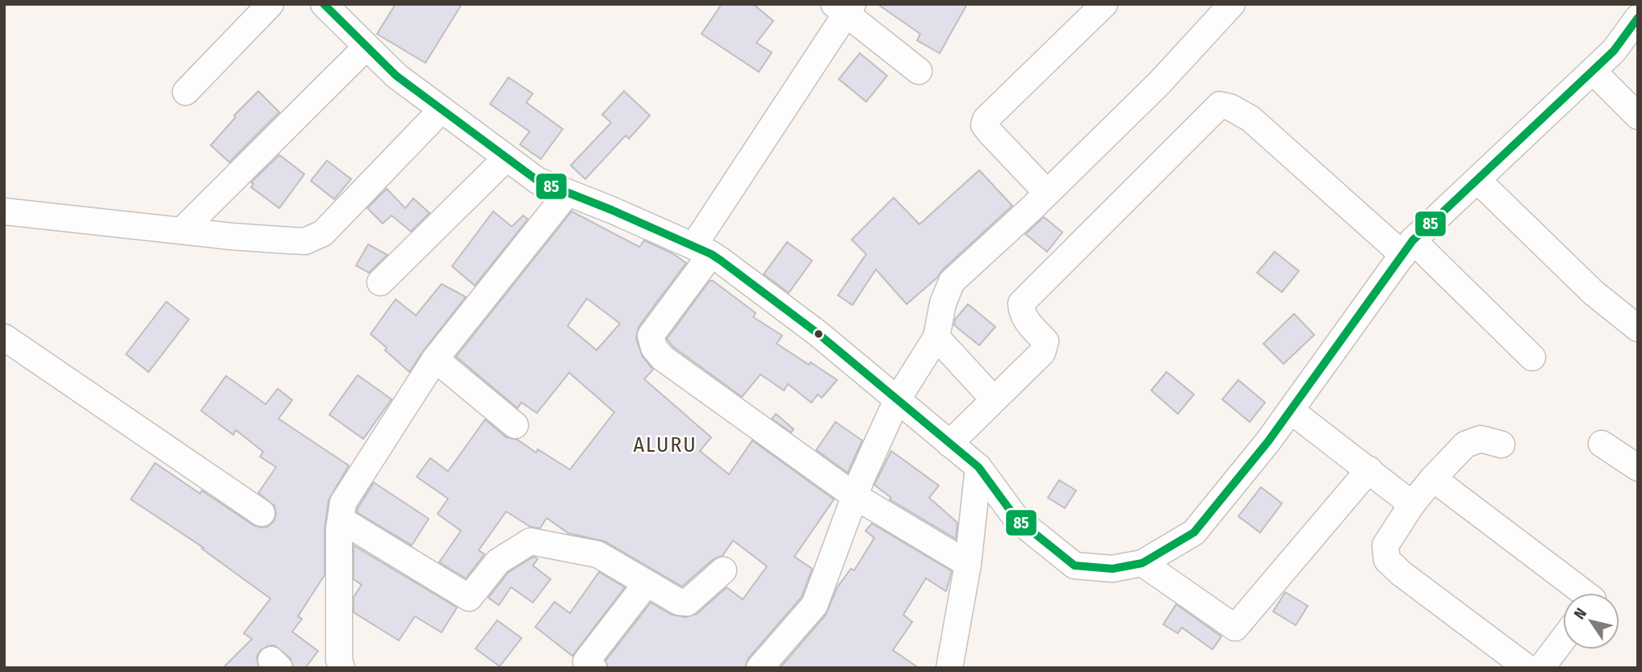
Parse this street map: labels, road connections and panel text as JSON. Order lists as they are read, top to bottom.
{
  "districts": ["ALURU"],
  "lines": ["transit line 85"],
  "north": "top left"
}
